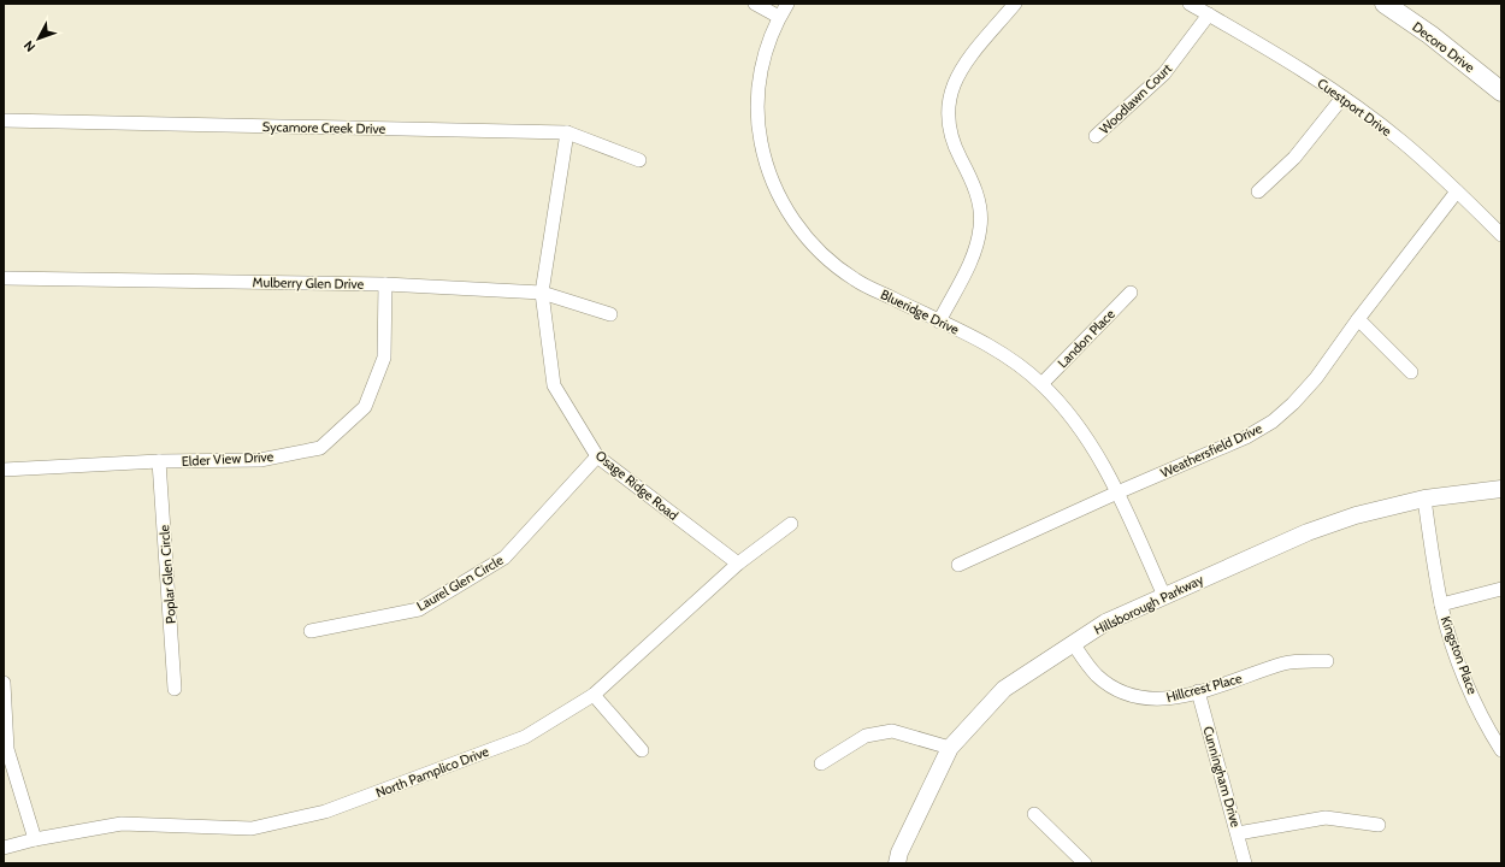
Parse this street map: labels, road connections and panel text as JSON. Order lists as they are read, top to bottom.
{
  "streets": {
    "main road": ["Decoro Drive"],
    "street": [
      "Woodlawn Court",
      "Cuestport Drive",
      "Sycamore Creek Drive",
      "Mulberry Glen Drive",
      "Blueridge Drive",
      "Landon Place",
      "Weathersfield Drive",
      "Elder View Drive",
      "Osage Ridge Road",
      "Poplar Glen Circle",
      "Laurel Glen Circle",
      "Hillsborough Parkway",
      "Kingston Place",
      "Hillcrest Place",
      "North Pamplico Drive",
      "Cunningham Drive"
    ]
  },
  "crossings": [
    ["Woodlawn Court", "Cuestport Drive"],
    ["Cuestport Drive", "Weathersfield Drive"],
    ["Sycamore Creek Drive", "Osage Ridge Road"],
    ["Mulberry Glen Drive", "Elder View Drive"],
    ["Mulberry Glen Drive", "Osage Ridge Road"],
    ["Blueridge Drive", "Landon Place"],
    ["Blueridge Drive", "Weathersfield Drive"],
    ["Blueridge Drive", "Hillsborough Parkway"],
    ["Elder View Drive", "Poplar Glen Circle"],
    ["Osage Ridge Road", "Laurel Glen Circle"],
    ["Osage Ridge Road", "North Pamplico Drive"],
    ["Hillsborough Parkway", "Kingston Place"],
    ["Hillsborough Parkway", "Hillcrest Place"],
    ["Hillcrest Place", "Cunningham Drive"]
  ],
  "north": "bottom left"
}
